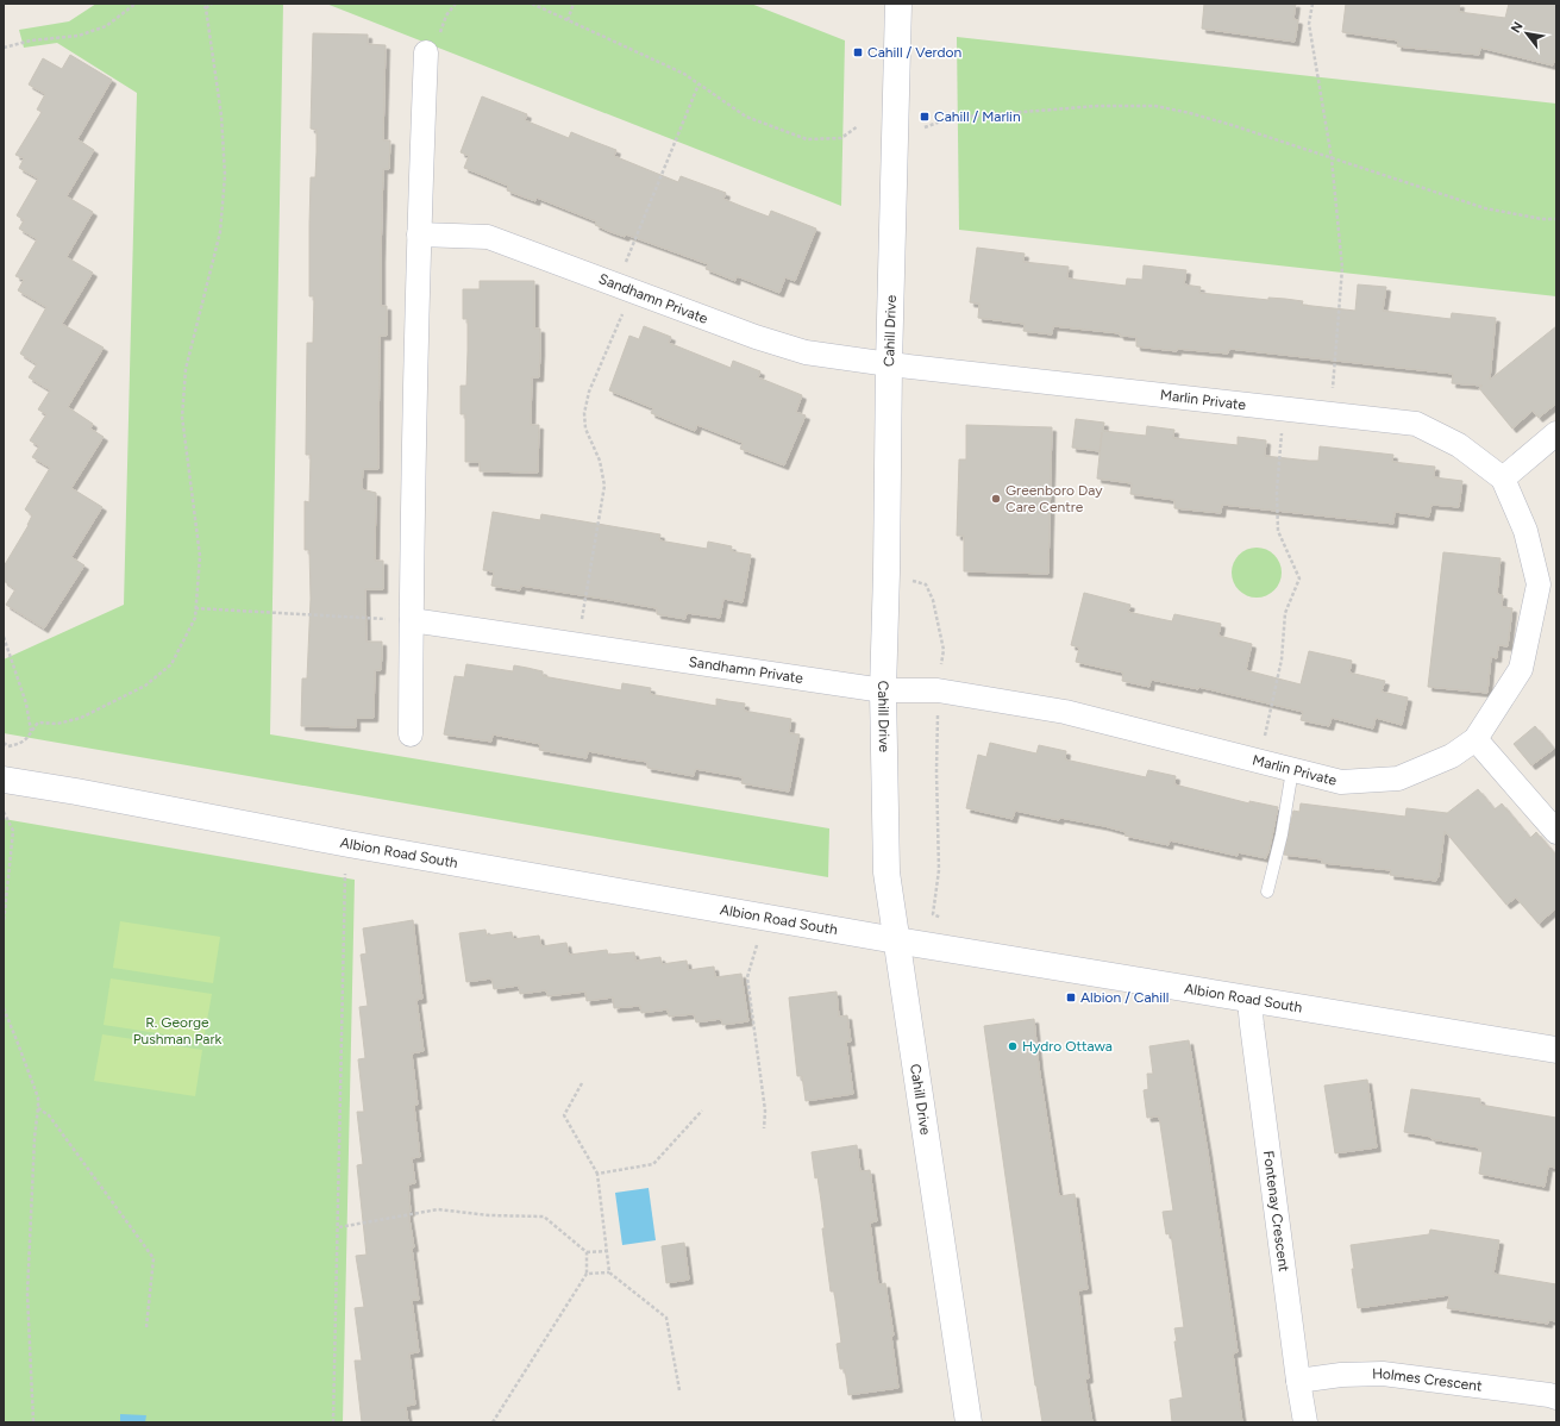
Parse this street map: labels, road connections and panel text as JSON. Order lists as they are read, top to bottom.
{
  "streets": {
    "street": [
      "Sandhamn Private",
      "Cahill Drive",
      "Marlin Private",
      "Albion Road South",
      "Fontenay Crescent",
      "Holmes Crescent"
    ]
  },
  "crossings": [
    ["Sandhamn Private", "Cahill Drive"],
    ["Sandhamn Private", "Marlin Private"],
    ["Cahill Drive", "Marlin Private"],
    ["Cahill Drive", "Albion Road South"],
    ["Albion Road South", "Fontenay Crescent"],
    ["Fontenay Crescent", "Holmes Crescent"]
  ],
  "parks": ["R. George Pushman Park"],
  "places": {
    "transit": ["Cahill / Verdon", "Cahill / Marlin", "Albion / Cahill"],
    "other": ["Greenboro Day Care Centre", "Hydro Ottawa"]
  },
  "north": "top left"
}
